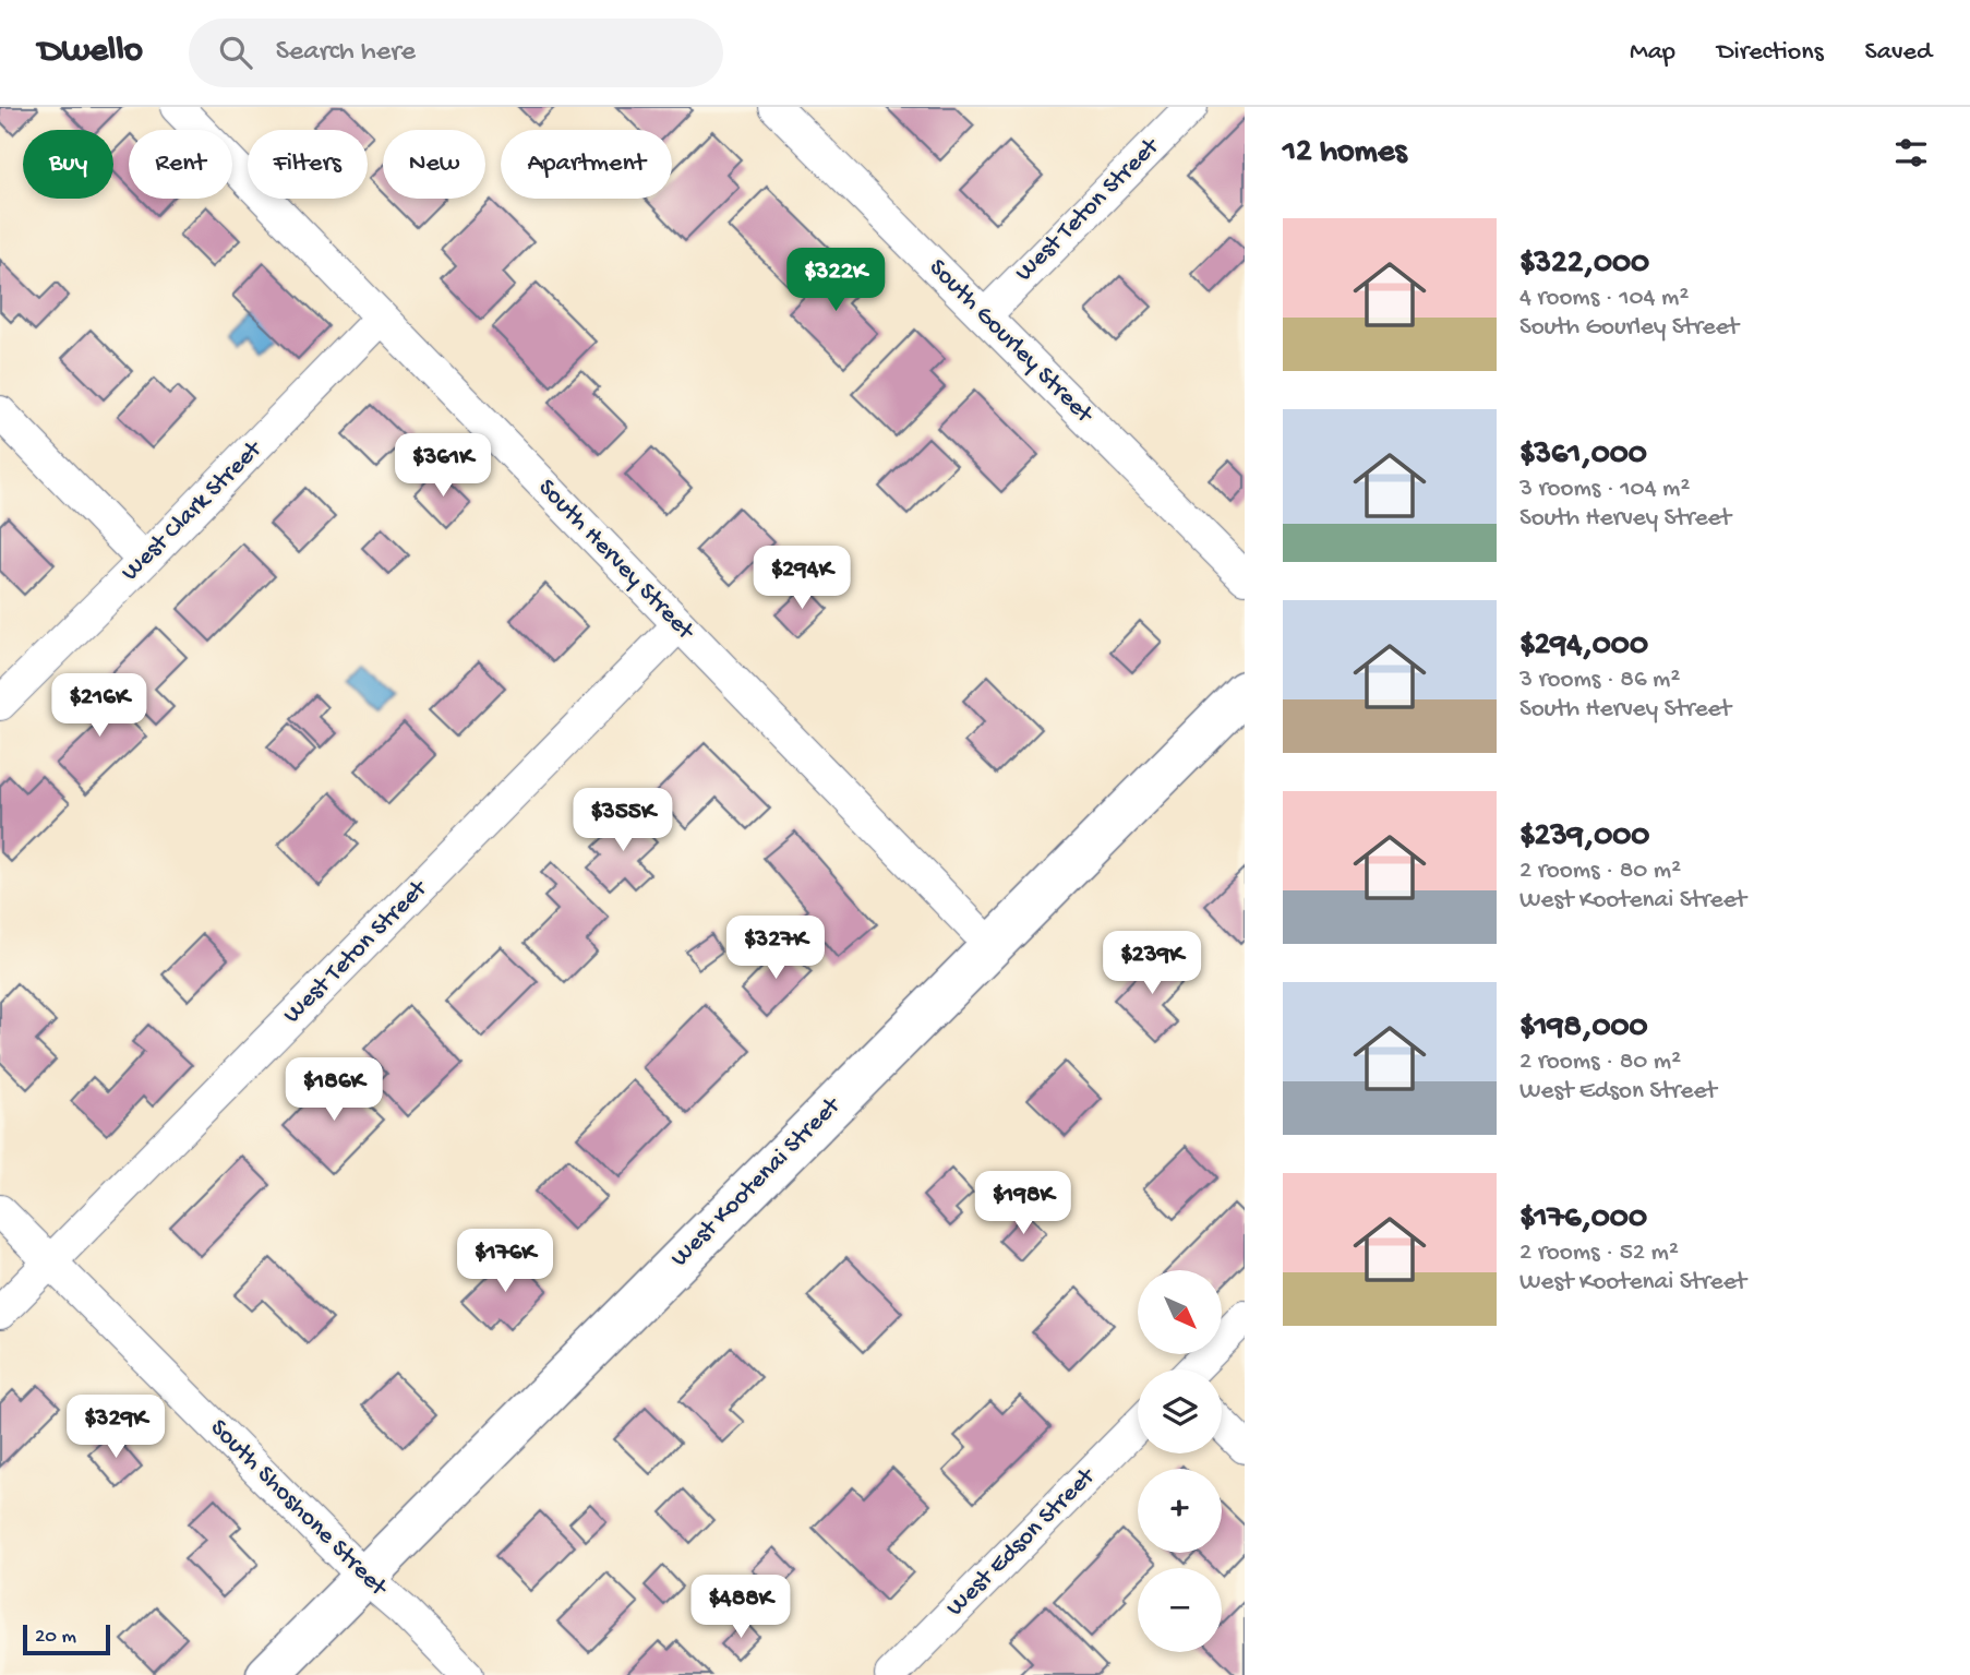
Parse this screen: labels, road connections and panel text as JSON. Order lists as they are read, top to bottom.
{
  "streets": {
    "street": [
      "West Teton Street",
      "South Gourley Street",
      "West Clark Street",
      "South Hervey Street",
      "West Kootenai Street",
      "South Shoshone Street",
      "West Edson Street"
    ]
  },
  "crossings": [
    ["West Teton Street", "South Gourley Street"],
    ["West Teton Street", "South Hervey Street"],
    ["West Teton Street", "South Shoshone Street"],
    ["West Clark Street", "South Hervey Street"],
    ["South Hervey Street", "West Kootenai Street"],
    ["West Kootenai Street", "South Shoshone Street"]
  ],
  "scale_bar": "20 m",
  "north": "bottom right",
  "page": {
    "header": "Dwello",
    "search": "Search here",
    "nav": ["Map", "Directions", "Saved"],
    "heading": "12 homes",
    "chip": [
      "Buy",
      "Rent",
      "Filters",
      "New",
      "Apartment"
    ],
    "list": [
      {
        "name": "$322,000",
        "note": "4 rooms · 104 m² · South Gourley Street"
      },
      {
        "name": "$361,000",
        "note": "3 rooms · 104 m² · South Hervey Street"
      },
      {
        "name": "$294,000",
        "note": "3 rooms · 86 m² · South Hervey Street"
      },
      {
        "name": "$239,000",
        "note": "2 rooms · 80 m² · West Kootenai Street"
      },
      {
        "name": "$198,000",
        "note": "2 rooms · 80 m² · West Edson Street"
      },
      {
        "name": "$176,000",
        "note": "2 rooms · 52 m² · West Kootenai Street"
      }
    ],
    "price": [
      "$322K",
      "$361K",
      "$294K",
      "$216K",
      "$355K",
      "$327K",
      "$239K",
      "$186K",
      "$198K",
      "$176K",
      "$329K",
      "$488K"
    ],
    "map_buttons": ["+", "−"],
    "scale": "20 m"
  }
}
